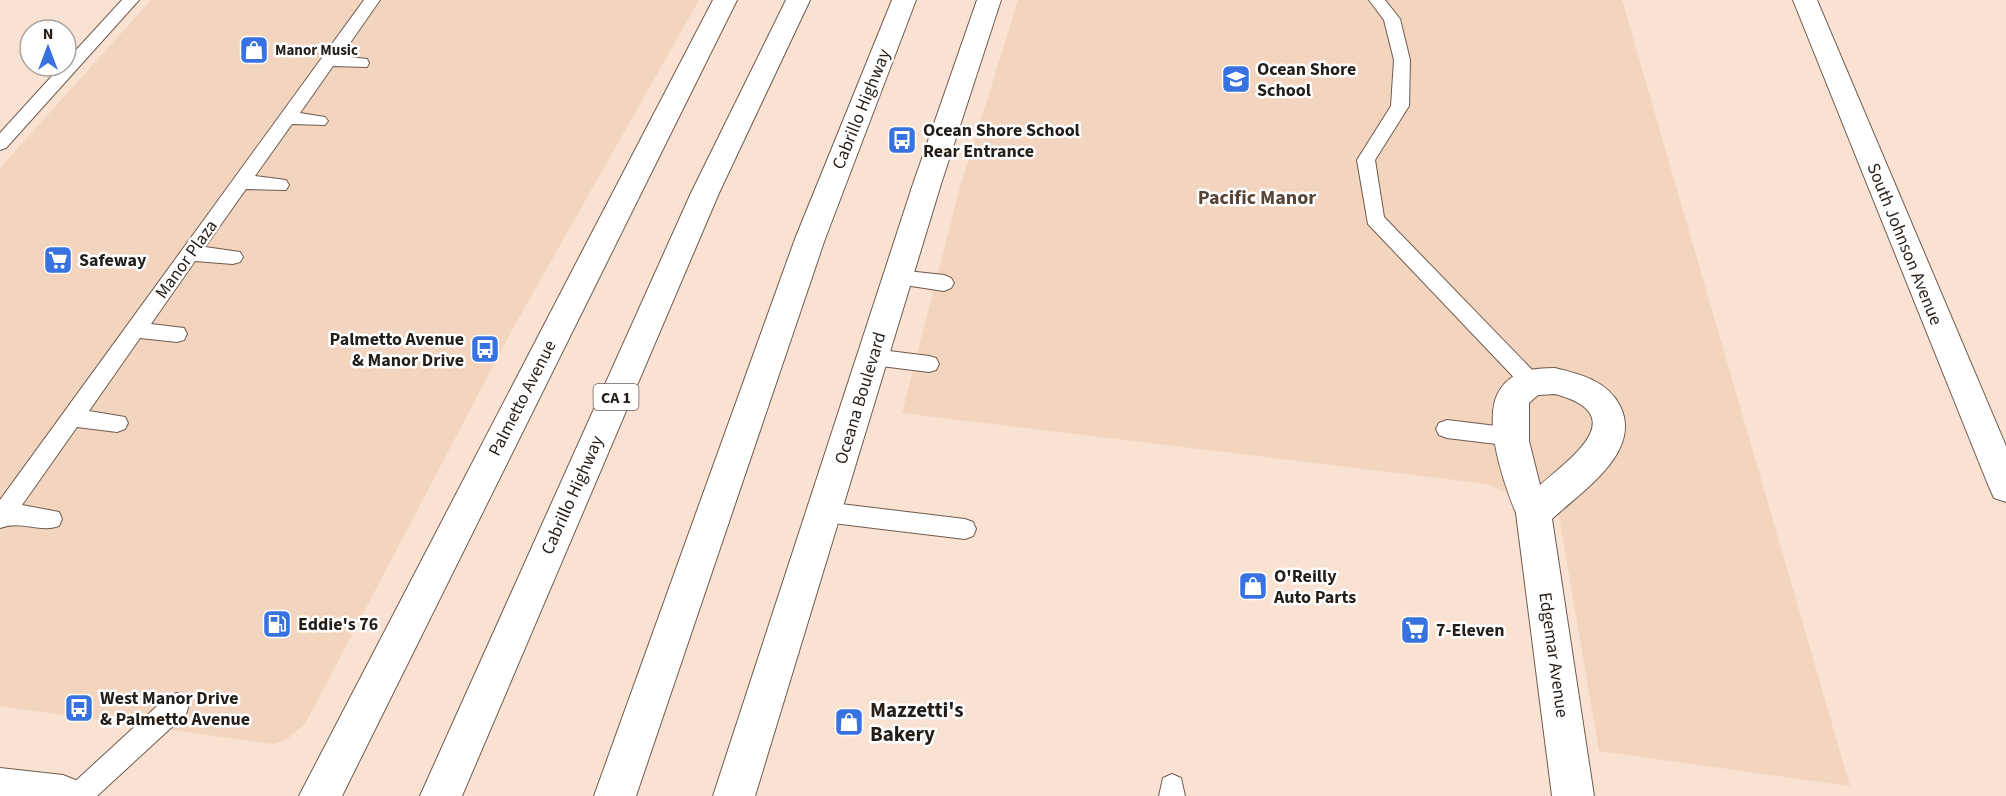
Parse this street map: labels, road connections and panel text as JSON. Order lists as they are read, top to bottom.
{
  "streets": {
    "main road": [
      "Cabrillo Highway",
      "South Johnson Avenue",
      "CA 1",
      "Palmetto Avenue",
      "Oceana Boulevard",
      "Edgemar Avenue"
    ],
    "lane": ["Manor Plaza"]
  },
  "districts": ["Pacific Manor"],
  "places": {
    "shop": ["Manor Music", "O'Reilly Auto Parts", "Mazzetti's Bakery"],
    "school or university": ["Ocean Shore School"],
    "bus stop": ["Ocean Shore School Rear Entrance", "Palmetto Avenue & Manor Drive", "West Manor Drive & Palmetto Avenue"],
    "supermarket": ["Safeway", "7-Eleven"],
    "fuel station": ["Eddie's 76"]
  },
  "north": "top"
}
